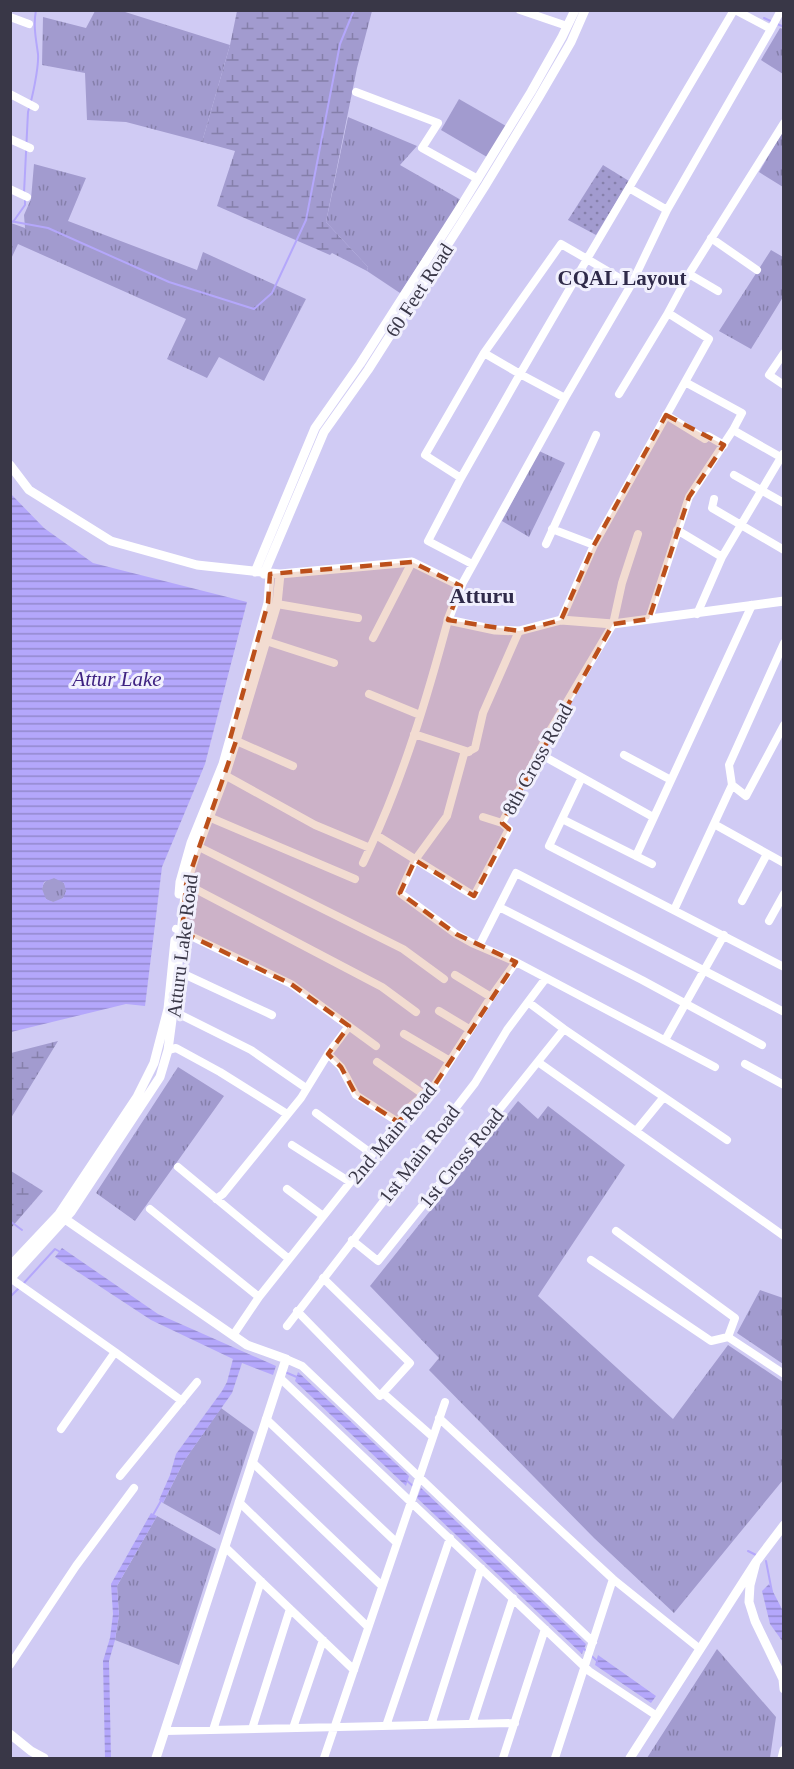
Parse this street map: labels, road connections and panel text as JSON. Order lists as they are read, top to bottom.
{
  "streets": {
    "street": [
      "60 Feet Road",
      "8th Cross Road",
      "Atturu Lake Road",
      "2nd Main Road",
      "1st Main Road",
      "1st Cross Road"
    ]
  },
  "crossings": [
    ["60 Feet Road", "Atturu Lake Road"],
    ["1st Main Road", "1st Cross Road"]
  ],
  "districts": ["CQAL Layout", "Atturu"],
  "water": ["Attur Lake"]
}
